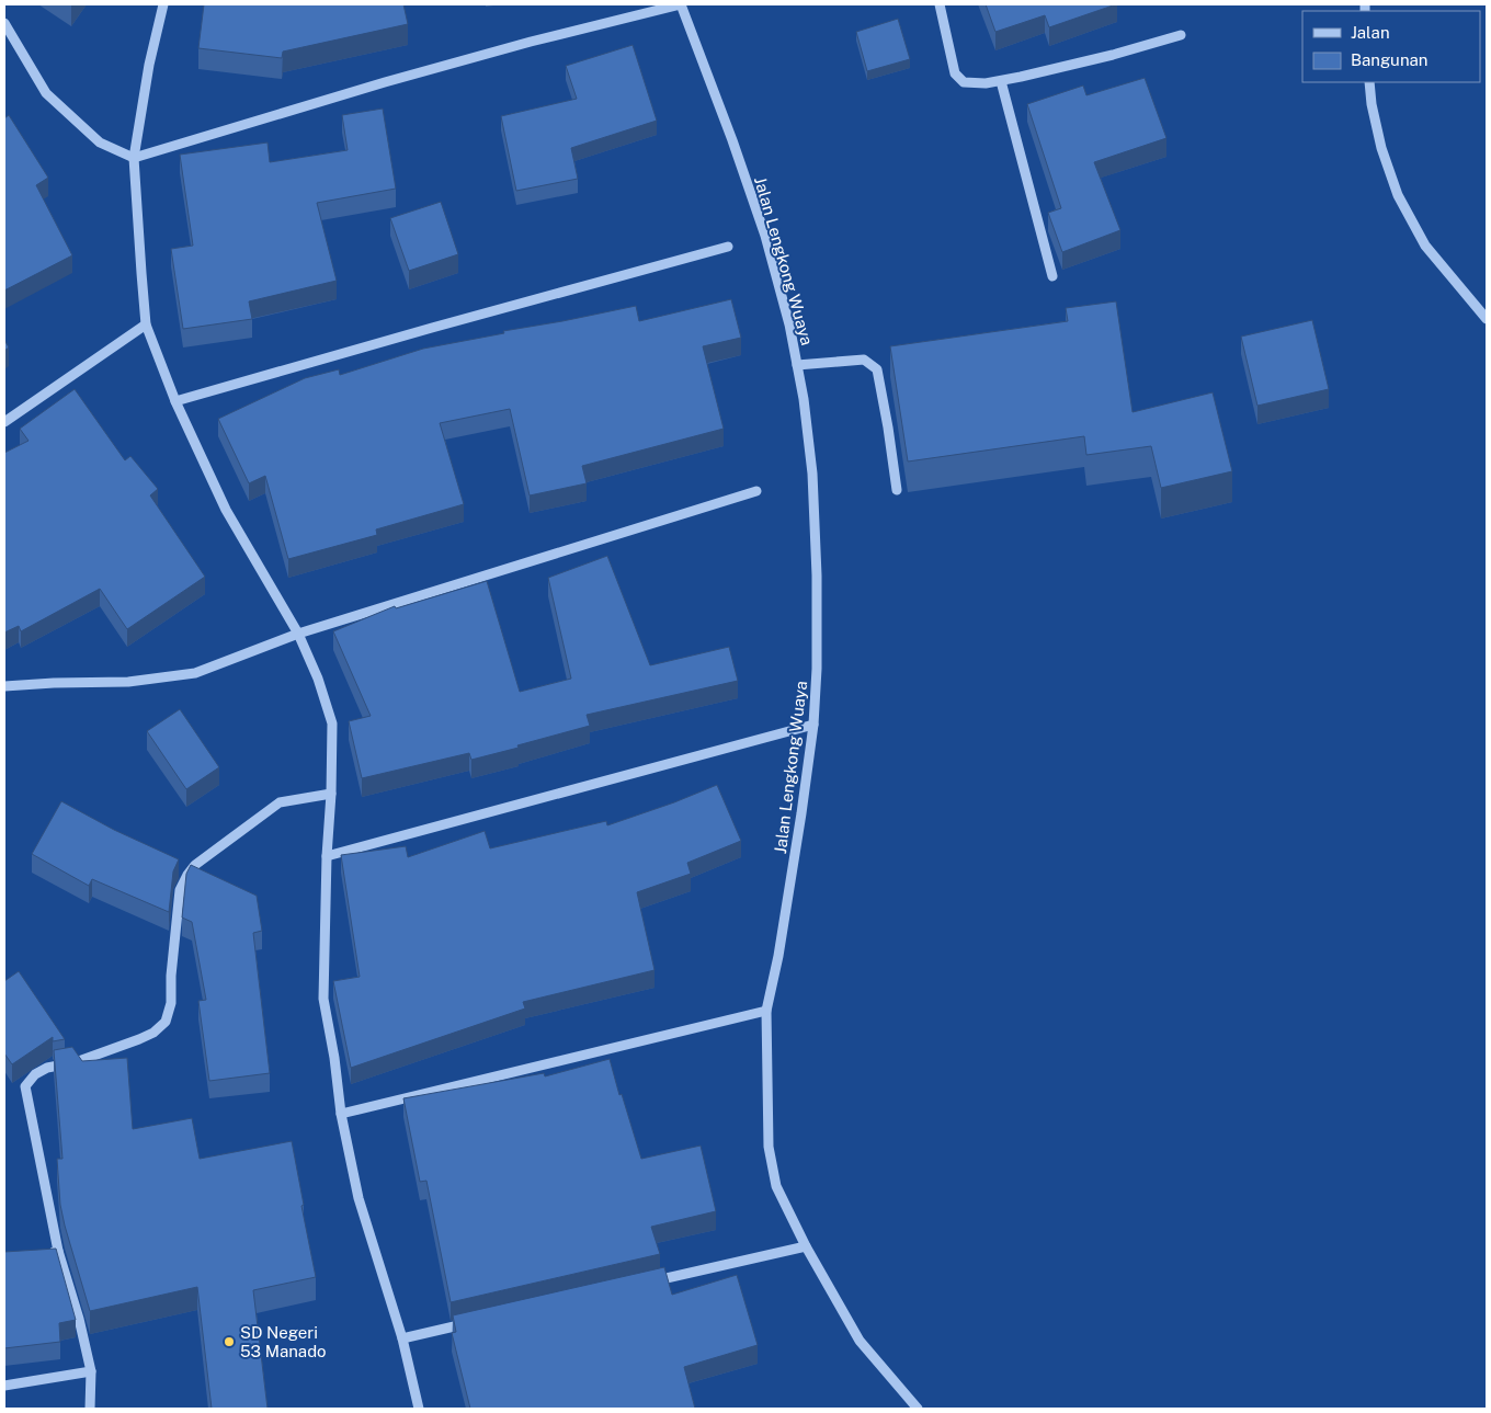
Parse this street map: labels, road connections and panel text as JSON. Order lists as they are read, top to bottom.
{
  "streets": {
    "street": ["Jalan Lengkong Wuaya"]
  },
  "places": ["SD Negeri 53 Manado"],
  "legend": ["Jalan", "Bangunan"]
}
